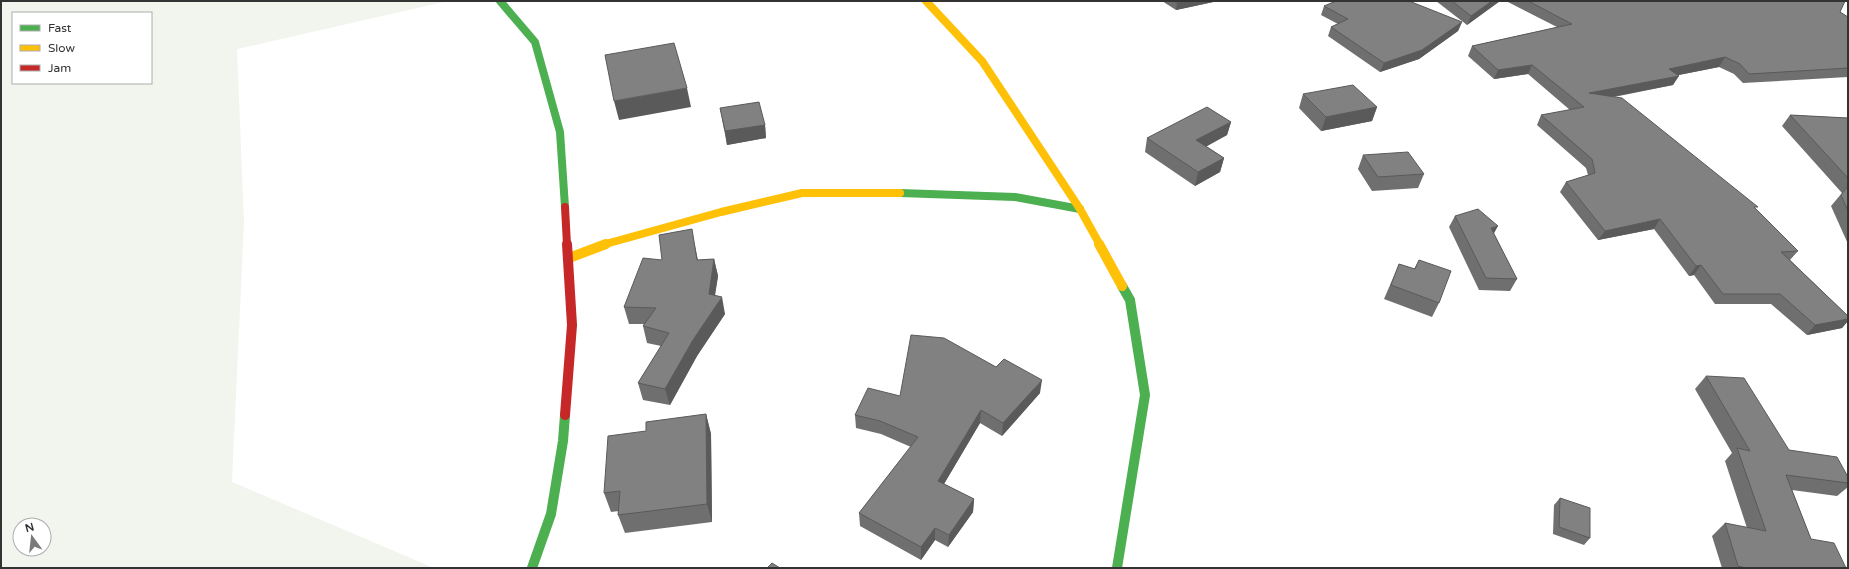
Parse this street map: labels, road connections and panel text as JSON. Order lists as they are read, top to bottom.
{
  "legend": ["Fast", "Slow", "Jam"],
  "north": "top"
}
